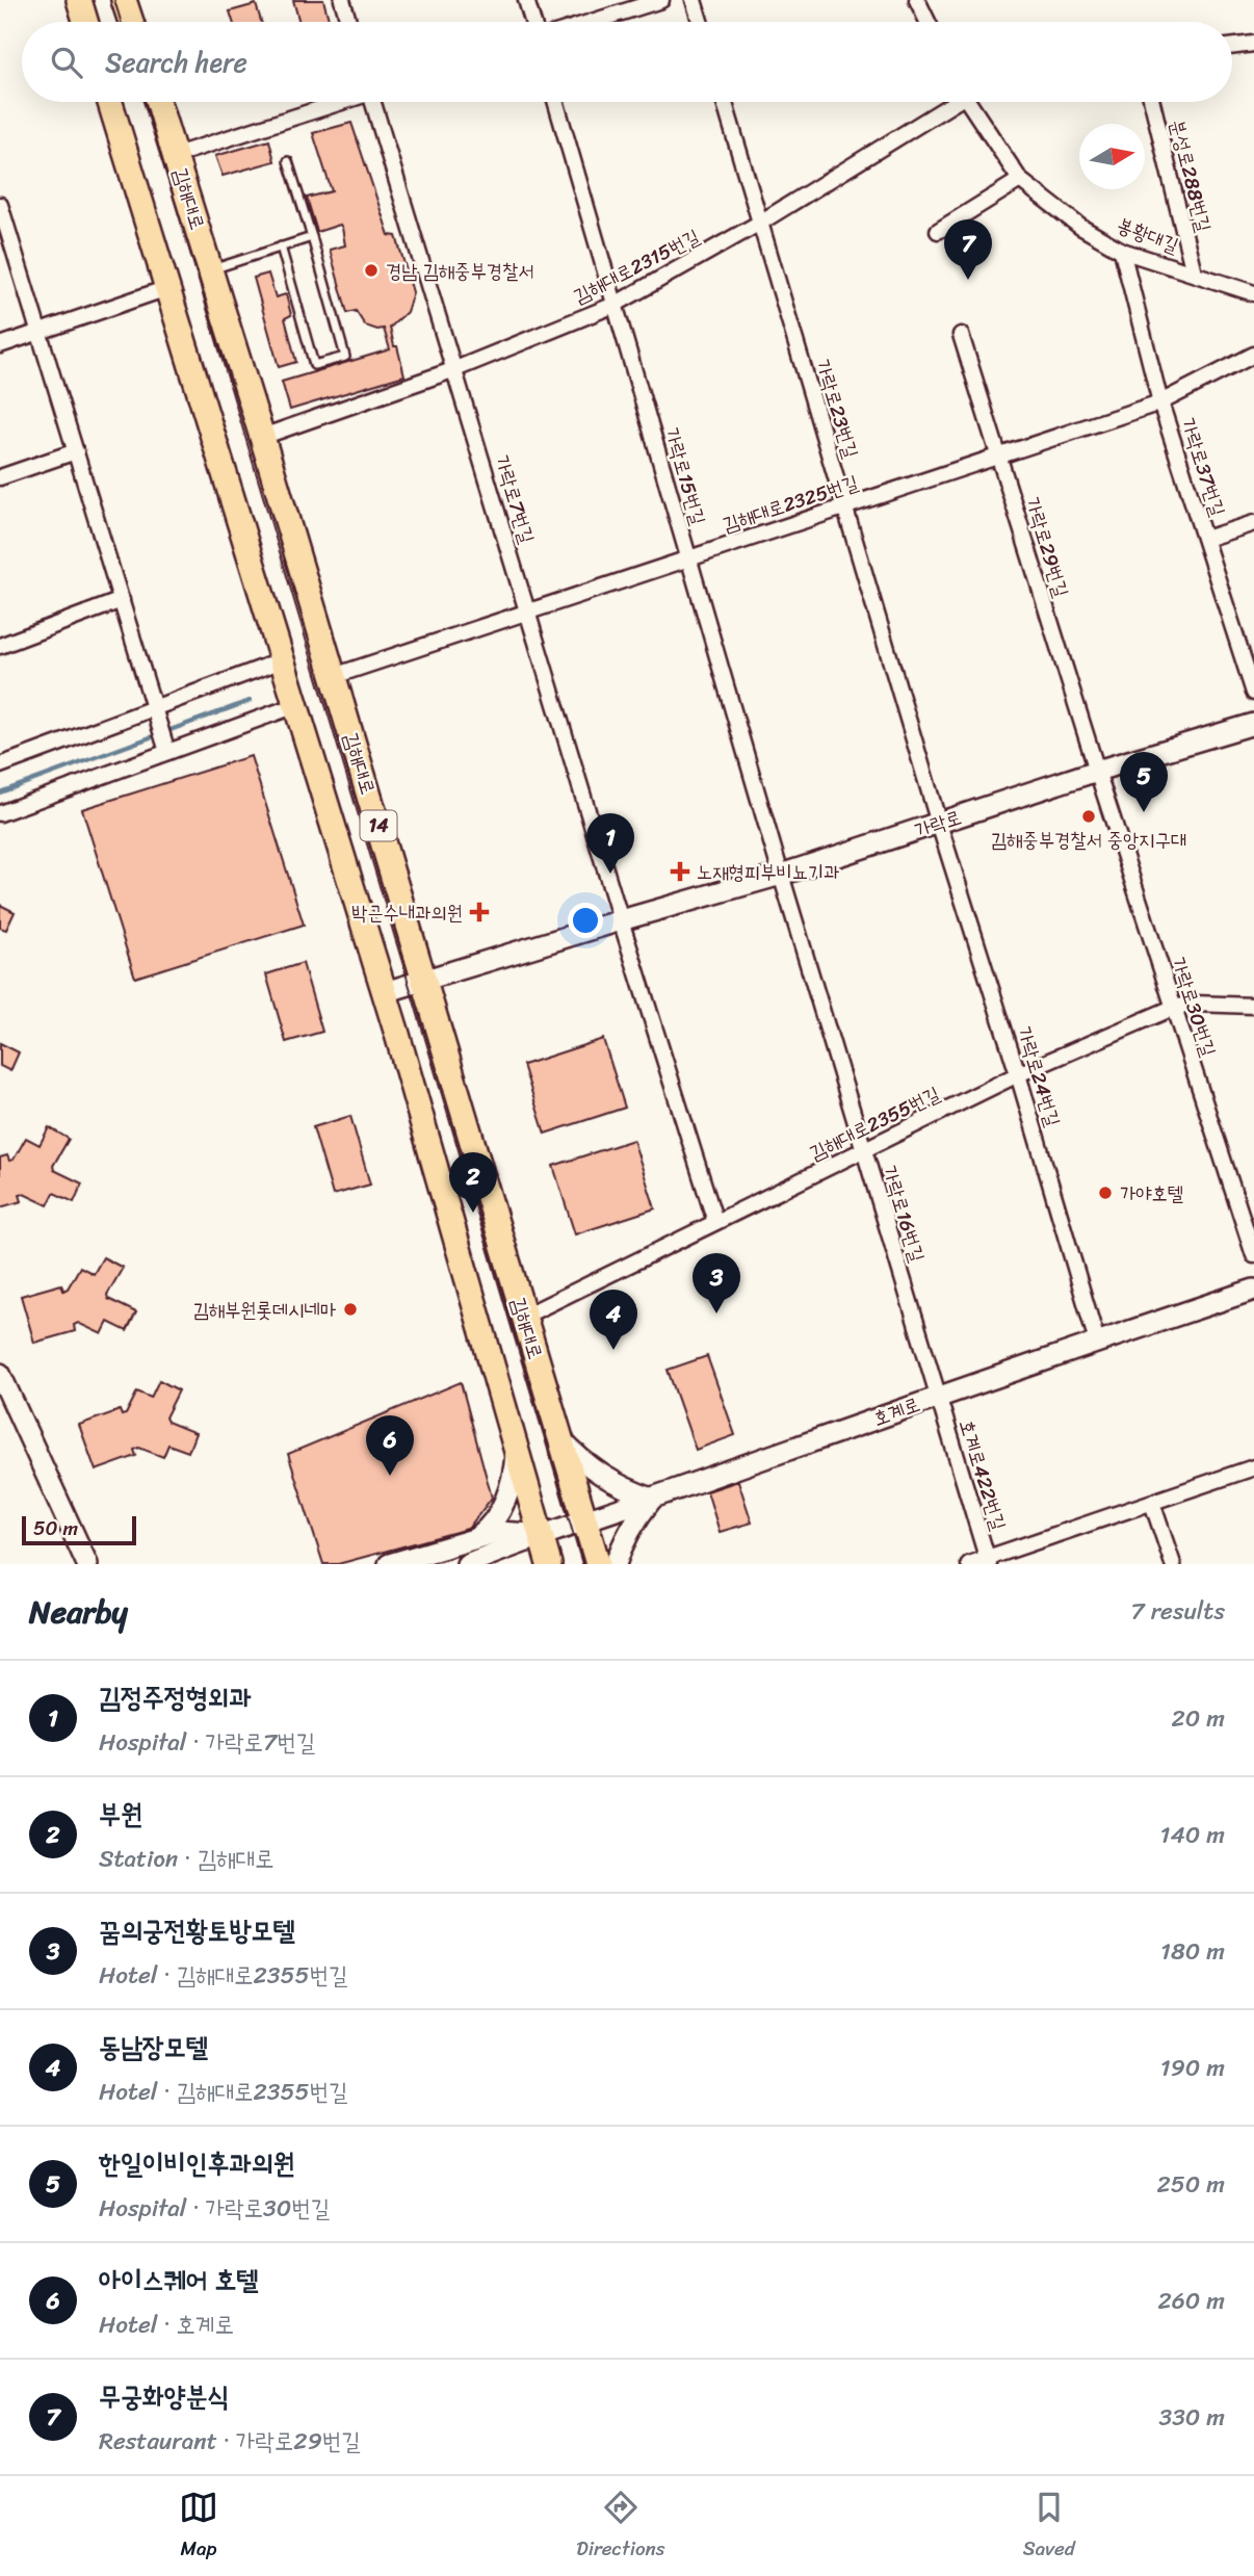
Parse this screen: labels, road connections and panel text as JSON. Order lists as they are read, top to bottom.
{
  "streets": {
    "main road": [
      "김해대로",
      "가락로",
      "14",
      "호계로"
    ],
    "street": [
      "분성로288번길",
      "봉황대길",
      "김해대로2315번길",
      "가락로23번길",
      "가락로37번길",
      "가락로15번길",
      "가락로7번길",
      "김해대로2325번길",
      "가락로29번길",
      "가락로30번길",
      "가락로24번길",
      "김해대로2355번길",
      "가락로16번길",
      "호계로422번길"
    ]
  },
  "crossings": [
    ["분성로288번길", "봉황대길"],
    ["김해대로", "김해대로2315번길"],
    ["김해대로", "김해대로2325번길"],
    ["김해대로", "가락로"],
    ["김해대로", "김해대로2355번길"],
    ["김해대로", "호계로"],
    ["봉황대길", "가락로37번길"],
    ["김해대로2315번길", "가락로23번길"],
    ["김해대로2315번길", "가락로15번길"],
    ["김해대로2315번길", "가락로7번길"],
    ["가락로23번길", "김해대로2325번길"],
    ["가락로23번길", "가락로"],
    ["가락로23번길", "가락로24번길"],
    ["가락로37번길", "김해대로2325번길"],
    ["가락로15번길", "김해대로2325번길"],
    ["가락로15번길", "가락로"],
    ["가락로15번길", "가락로16번길"],
    ["가락로7번길", "김해대로2325번길"],
    ["가락로7번길", "가락로"],
    ["김해대로2325번길", "가락로29번길"],
    ["가락로29번길", "가락로"],
    ["가락로29번길", "가락로30번길"],
    ["가락로", "14"],
    ["가락로", "가락로30번길"],
    ["가락로", "가락로24번길"],
    ["가락로", "가락로16번길"],
    ["14", "호계로"],
    ["가락로30번길", "김해대로2355번길"],
    ["가락로24번길", "김해대로2355번길"],
    ["가락로24번길", "호계로"],
    ["김해대로2355번길", "가락로16번길"],
    ["가락로16번길", "호계로"],
    ["가락로16번길", "호계로422번길"],
    ["호계로", "호계로422번길"]
  ],
  "places": {
    "other": [
      "경남 김해중부경찰서",
      "김해중부경찰서 중앙지구대",
      "가야호텔",
      "김해부원롯데시네마"
    ],
    "health": ["노재형피부비뇨기과", "박근수내과의원"]
  },
  "scale_bar": "50 m",
  "north": "right",
  "page": {
    "search": "Search here",
    "pins": [
      "7",
      "5",
      "1",
      "2",
      "3",
      "4",
      "6"
    ],
    "scale": "50 m",
    "heading": ["Nearby", "7 results"],
    "list": [
      {
        "mark": "1",
        "name": "김정주정형외과",
        "note": "Hospital · 가락로7번길",
        "value": "20 m"
      },
      {
        "mark": "2",
        "name": "부원",
        "note": "Station · 김해대로",
        "value": "140 m"
      },
      {
        "mark": "3",
        "name": "꿈의궁전황토방모텔",
        "note": "Hotel · 김해대로2355번길",
        "value": "180 m"
      },
      {
        "mark": "4",
        "name": "동남장모텔",
        "note": "Hotel · 김해대로2355번길",
        "value": "190 m"
      },
      {
        "mark": "5",
        "name": "한일이비인후과의원",
        "note": "Hospital · 가락로30번길",
        "value": "250 m"
      },
      {
        "mark": "6",
        "name": "아이스퀘어 호텔",
        "note": "Hotel · 호계로",
        "value": "260 m"
      },
      {
        "mark": "7",
        "name": "무궁화양분식",
        "note": "Restaurant · 가락로29번길",
        "value": "330 m"
      }
    ],
    "nav": ["Map", "Directions", "Saved"]
  }
}
